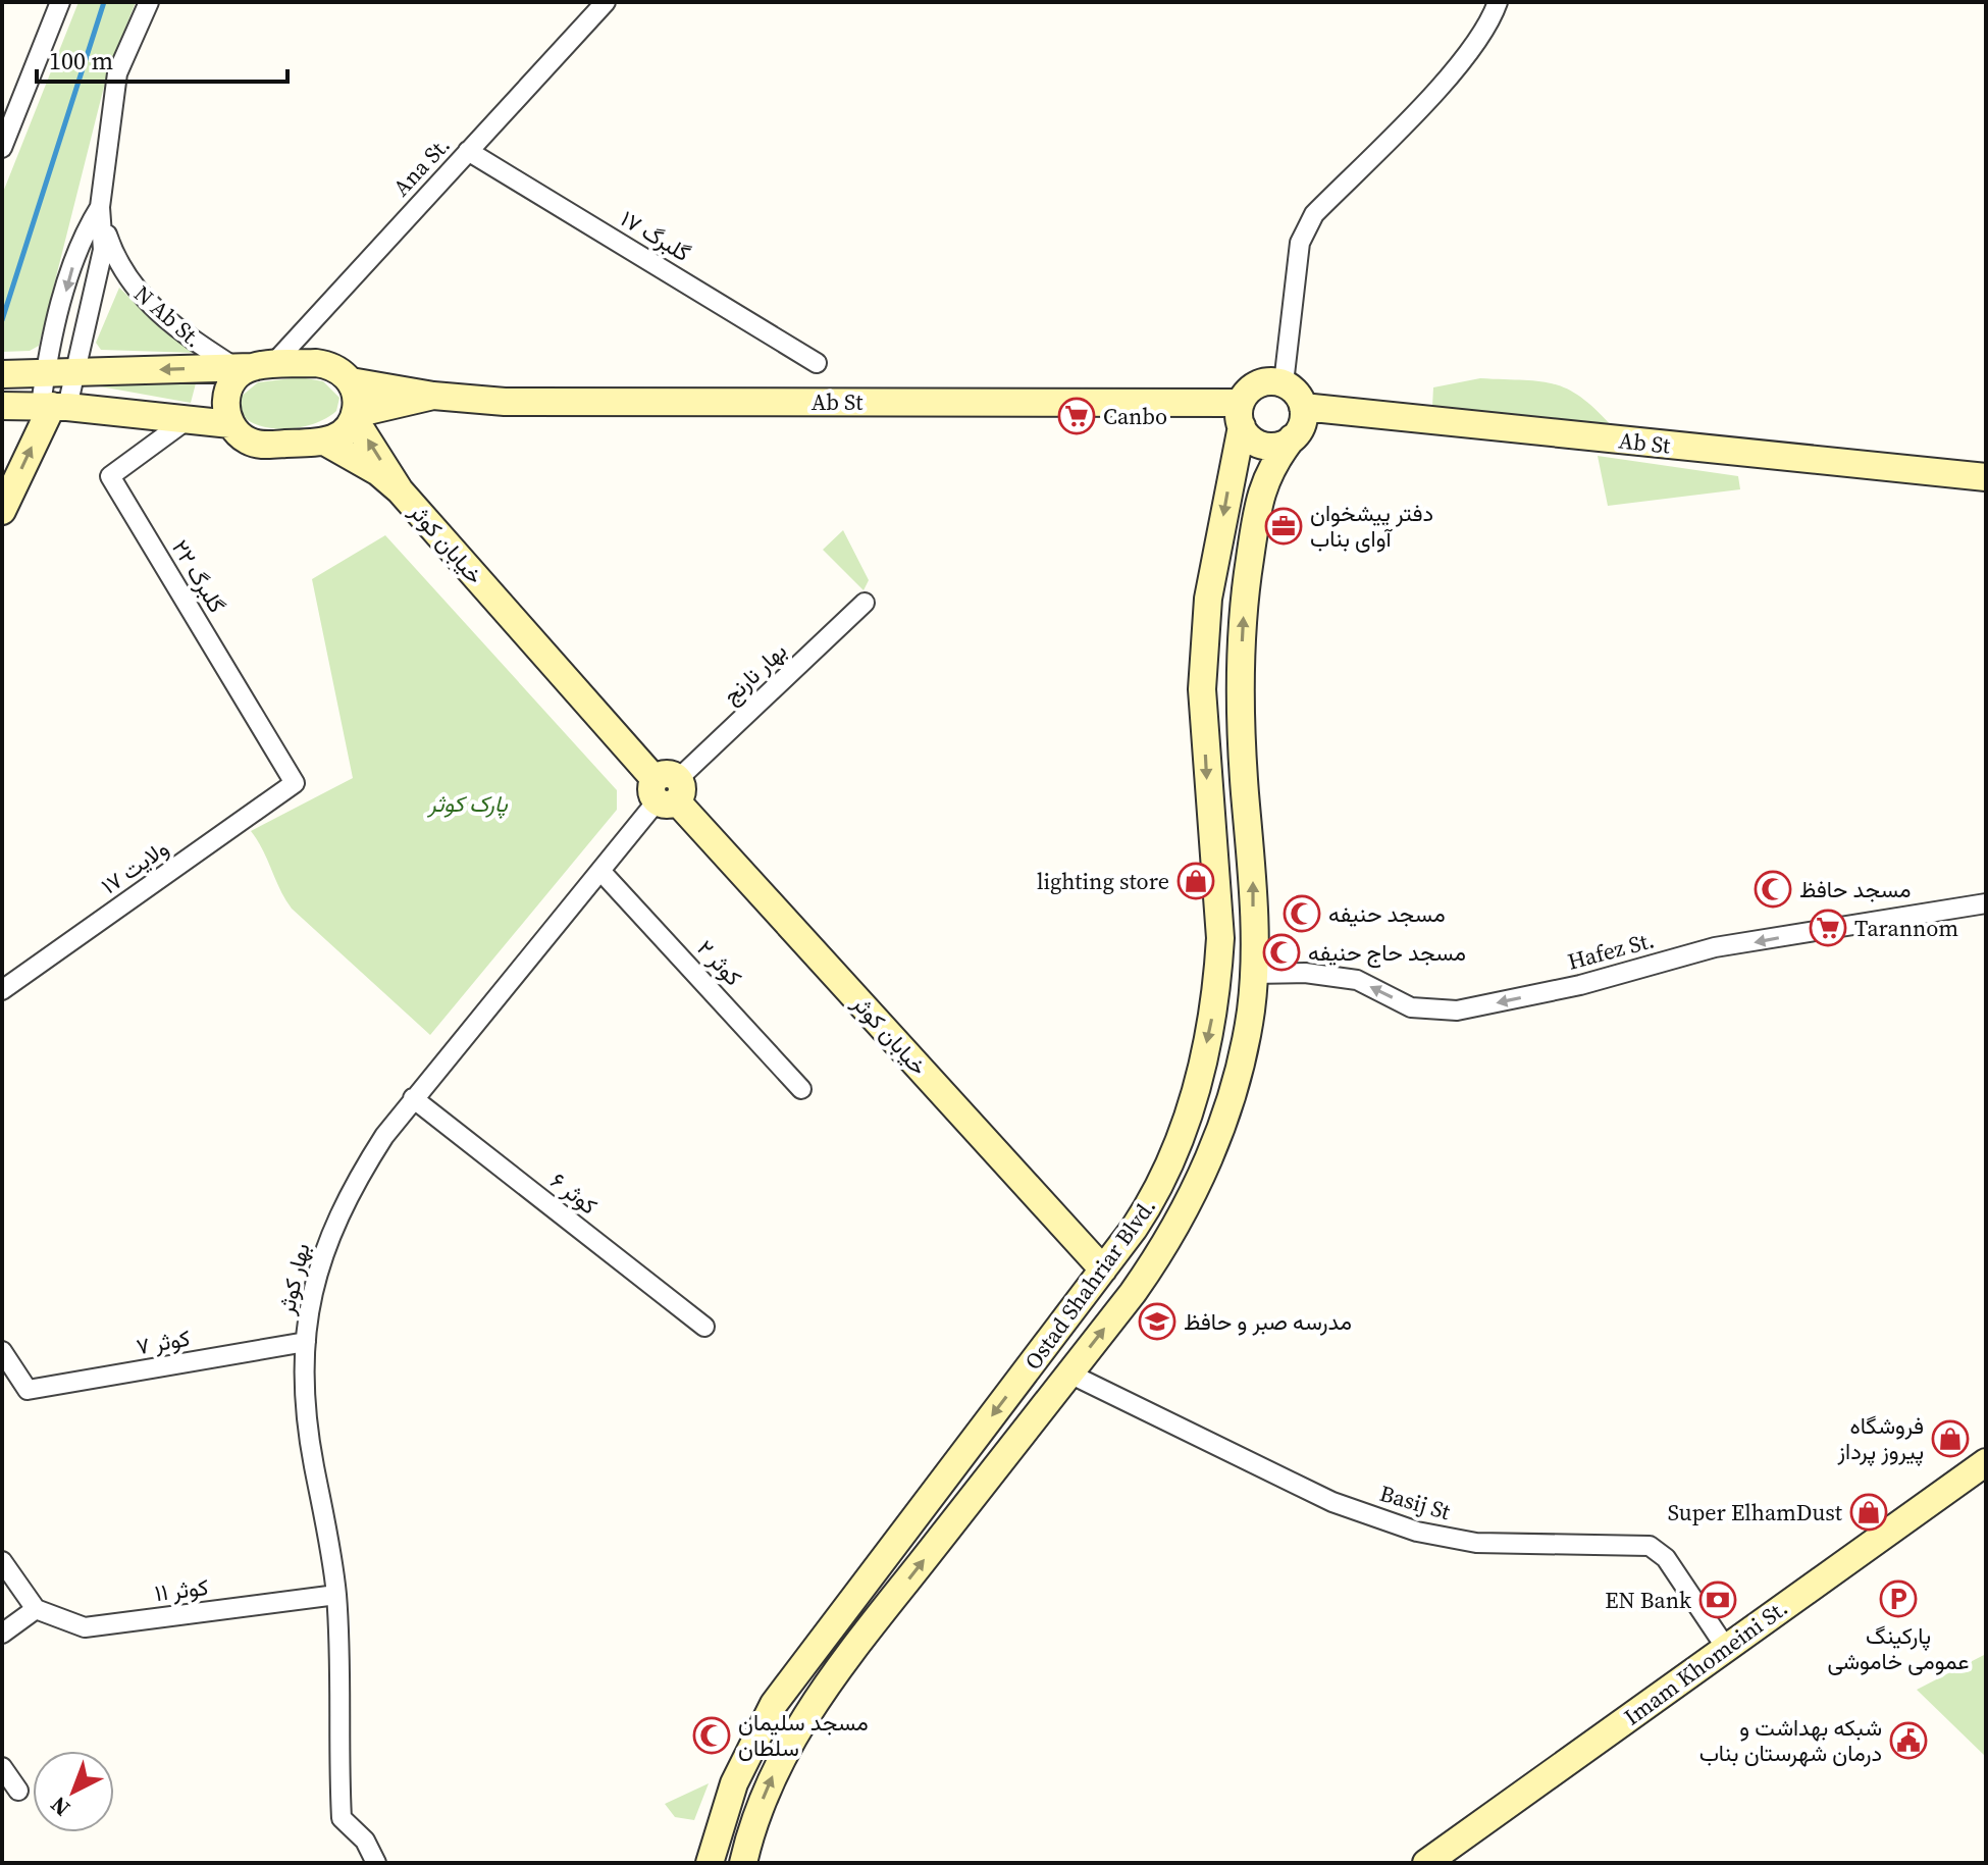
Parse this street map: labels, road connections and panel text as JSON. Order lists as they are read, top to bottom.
{
  "streets": {
    "main road": [
      "N Ab St.",
      "Ab St",
      "خیابان کوثر",
      "Ostad Shahriar Blvd.",
      "Imam Khomeini St."
    ],
    "street": [
      "Ana St.",
      "گلبرگ ۱۷",
      "گلبرگ ۲۲",
      "بهار نارنج",
      "ولایت ۱۷",
      "Hafez St.",
      "کوثر ۲",
      "کوثر ۶",
      "بهار کوثر",
      "کوثر ۷",
      "Basij St",
      "کوثر ۱۱"
    ]
  },
  "crossings": [
    ["Ana St.", "گلبرگ ۱۷"],
    ["Ana St.", "N Ab St."],
    ["Ana St.", "خیابان کوثر"],
    ["N Ab St.", "خیابان کوثر"],
    ["Ab St", "Ostad Shahriar Blvd."],
    ["خیابان کوثر", "بهار نارنج"],
    ["خیابان کوثر", "بهار کوثر"],
    ["خیابان کوثر", "Ostad Shahriar Blvd."],
    ["گلبرگ ۲۲", "ولایت ۱۷"],
    ["بهار نارنج", "بهار کوثر"],
    ["Hafez St.", "Ostad Shahriar Blvd."],
    ["کوثر ۲", "بهار کوثر"],
    ["کوثر ۶", "بهار کوثر"],
    ["بهار کوثر", "کوثر ۷"],
    ["بهار کوثر", "کوثر ۱۱"],
    ["Ostad Shahriar Blvd.", "Basij St"],
    ["Basij St", "Imam Khomeini St."]
  ],
  "one_way": ["N Ab St.", "Hafez St."],
  "parks": ["پارک کوثر"],
  "places": {
    "supermarket": ["Canbo", "Tarannom"],
    "office": ["دفتر پیشخوان آوای بناب"],
    "shop": ["lighting store", "فروشگاه پیروز پرداز", "Super ElhamDust"],
    "mosque": [
      "مسجد حافظ",
      "مسجد حنیفه",
      "مسجد حاج حنیفه",
      "مسجد سلیمان سلطان"
    ],
    "school or university": ["مدرسه صبر و حافظ"],
    "parking": ["پارکینگ عمومی خاموشی"],
    "bank": ["EN Bank"],
    "public building": ["شبکه بهداشت و درمان شهرستان بناب"]
  },
  "scale_bar": "100 m",
  "north": "bottom left"
}
